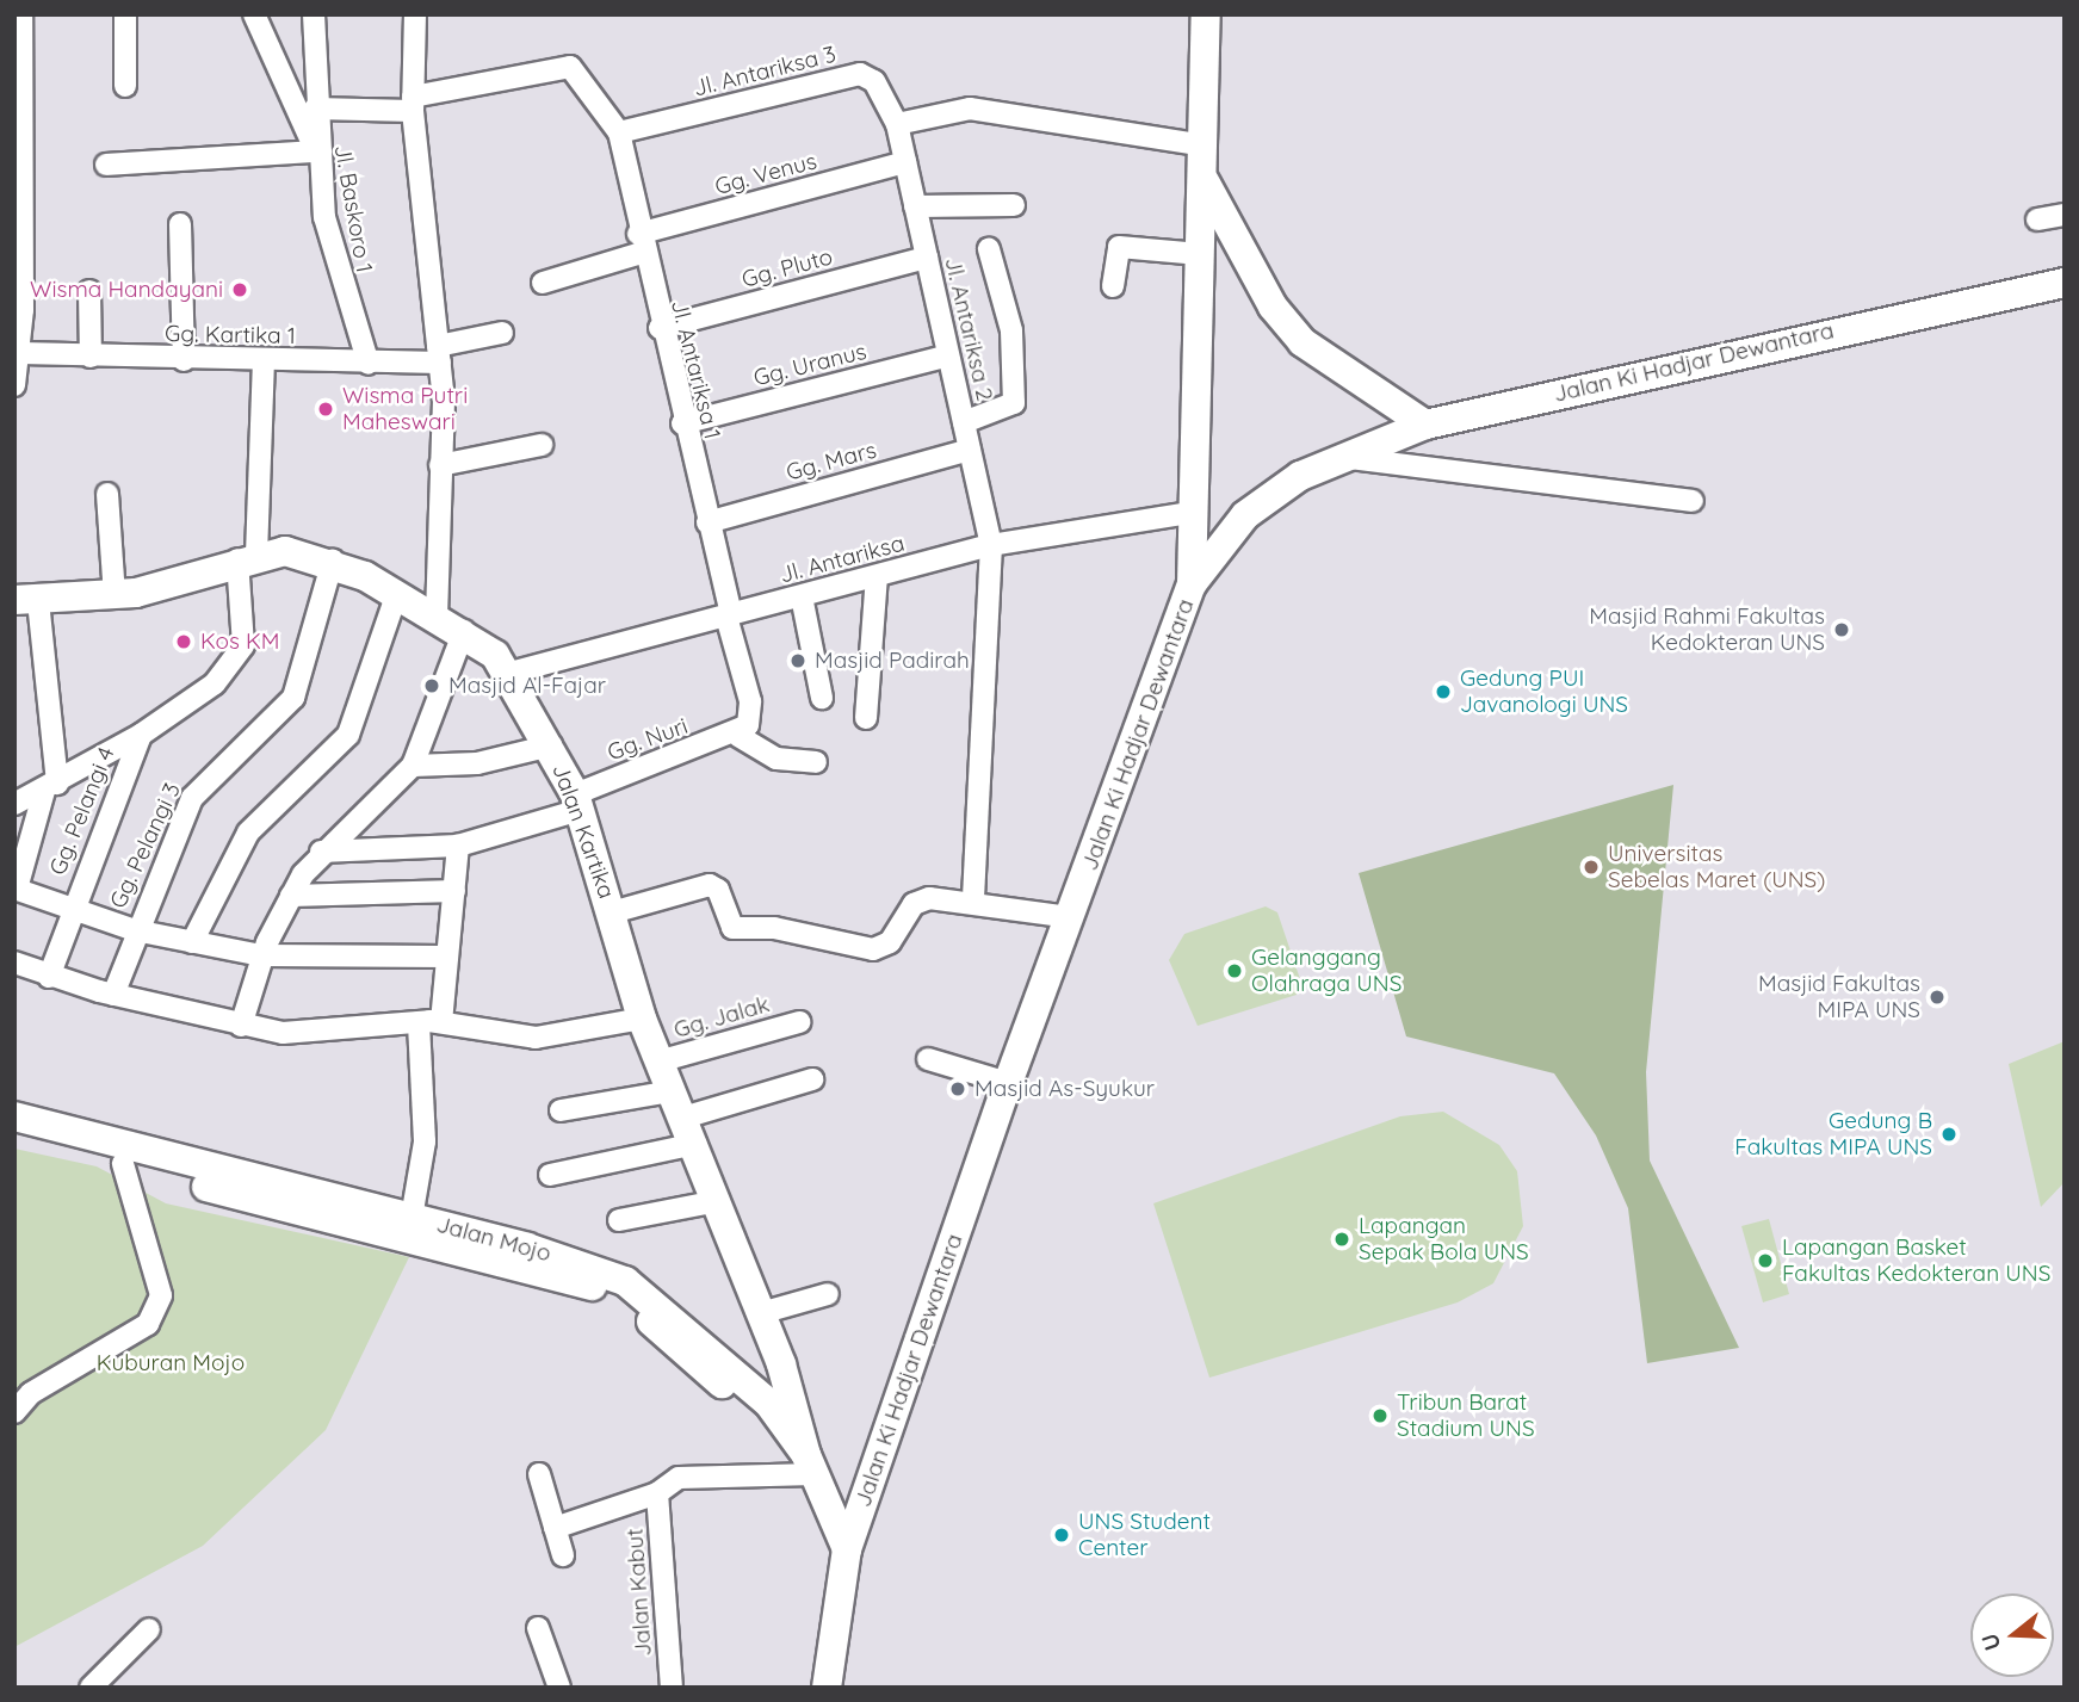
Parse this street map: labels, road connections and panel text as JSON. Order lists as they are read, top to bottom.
{
  "streets": {
    "street": [
      "Jl. Antariksa 3",
      "Gg. Venus",
      "Jl. Baskoro 1",
      "Gg. Pluto",
      "Jl. Antariksa 2",
      "Gg. Kartika 1",
      "Jalan Ki Hadjar Dewantara",
      "Gg. Uranus",
      "Jl. Antariksa 1",
      "Gg. Mars",
      "Jl. Antariksa",
      "Gg. Nuri",
      "Gg. Pelangi 4",
      "Jalan Kartika",
      "Gg. Pelangi 3",
      "Gg. Jalak",
      "Jalan Mojo",
      "Jalan Kabut"
    ]
  },
  "crossings": [
    ["Jl. Antariksa 3", "Jl. Antariksa 2"],
    ["Jl. Antariksa 3", "Jl. Antariksa 1"],
    ["Gg. Venus", "Jl. Antariksa 2"],
    ["Gg. Venus", "Jl. Antariksa 1"],
    ["Jl. Baskoro 1", "Gg. Kartika 1"],
    ["Gg. Pluto", "Jl. Antariksa 2"],
    ["Gg. Pluto", "Jl. Antariksa 1"],
    ["Jl. Antariksa 2", "Gg. Uranus"],
    ["Jl. Antariksa 2", "Gg. Mars"],
    ["Jl. Antariksa 2", "Jl. Antariksa"],
    ["Gg. Kartika 1", "Gg. Pelangi 4"],
    ["Jalan Ki Hadjar Dewantara", "Jalan Mojo"],
    ["Gg. Uranus", "Jl. Antariksa 1"],
    ["Jl. Antariksa 1", "Gg. Mars"],
    ["Jl. Antariksa 1", "Jl. Antariksa"],
    ["Jl. Antariksa 1", "Gg. Nuri"],
    ["Jl. Antariksa", "Jalan Kartika"],
    ["Gg. Nuri", "Jalan Kartika"],
    ["Gg. Pelangi 4", "Jalan Kartika"],
    ["Jalan Kartika", "Gg. Pelangi 3"],
    ["Jalan Kartika", "Gg. Jalak"],
    ["Jalan Kartika", "Jalan Mojo"]
  ],
  "parks": ["Kuburan Mojo"],
  "places": [
    "Wisma Handayani",
    "Wisma Putri Maheswari",
    "Masjid Rahmi Fakultas Kedokteran UNS",
    "Kos KM",
    "Masjid Padirah",
    "Masjid Al-Fajar",
    "Gedung PUI Javanologi UNS",
    "Universitas Sebelas Maret (UNS)",
    "Gelanggang Olahraga UNS",
    "Masjid Fakultas MIPA UNS",
    "Masjid As-Syukur",
    "Gedung B Fakultas MIPA UNS",
    "Lapangan Sepak Bola UNS",
    "Lapangan Basket Fakultas Kedokteran UNS",
    "Tribun Barat Stadium UNS",
    "UNS Student Center"
  ],
  "north": "left"
}
